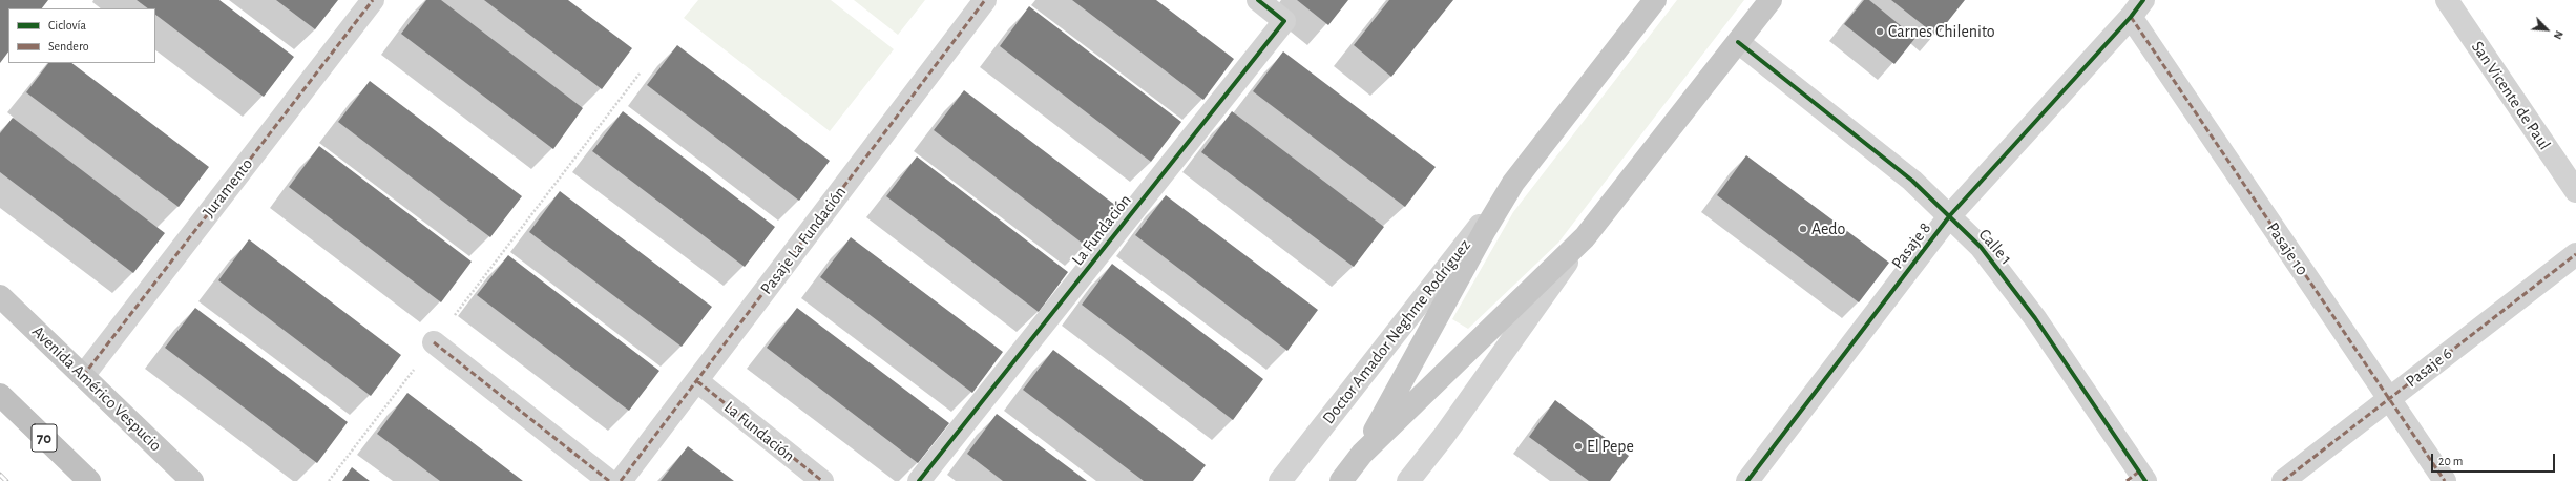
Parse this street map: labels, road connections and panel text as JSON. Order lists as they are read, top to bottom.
{
  "streets": {
    "highway": ["70"],
    "main road": ["Doctor Amador Neghme Rodríguez", "Avenida Américo Vespucio"],
    "street": [
      "San Vicente de Paul",
      "Juramento",
      "La Fundación",
      "Pasaje La Fundación",
      "Pasaje 8",
      "Calle 1",
      "Pasaje 10",
      "Pasaje 6"
    ]
  },
  "crossings": [
    ["Juramento", "Avenida Américo Vespucio"],
    ["La Fundación", "Pasaje La Fundación"],
    ["Pasaje 8", "Calle 1"],
    ["Pasaje 8", "Pasaje 10"],
    ["Calle 1", "Doctor Amador Neghme Rodríguez"],
    ["Pasaje 10", "Pasaje 6"]
  ],
  "places": ["Carnes Chilenito", "Aedo", "El Pepe"],
  "legend": ["Ciclovía", "Sendero"],
  "scale_bar": "20 m",
  "north": "bottom right"
}
